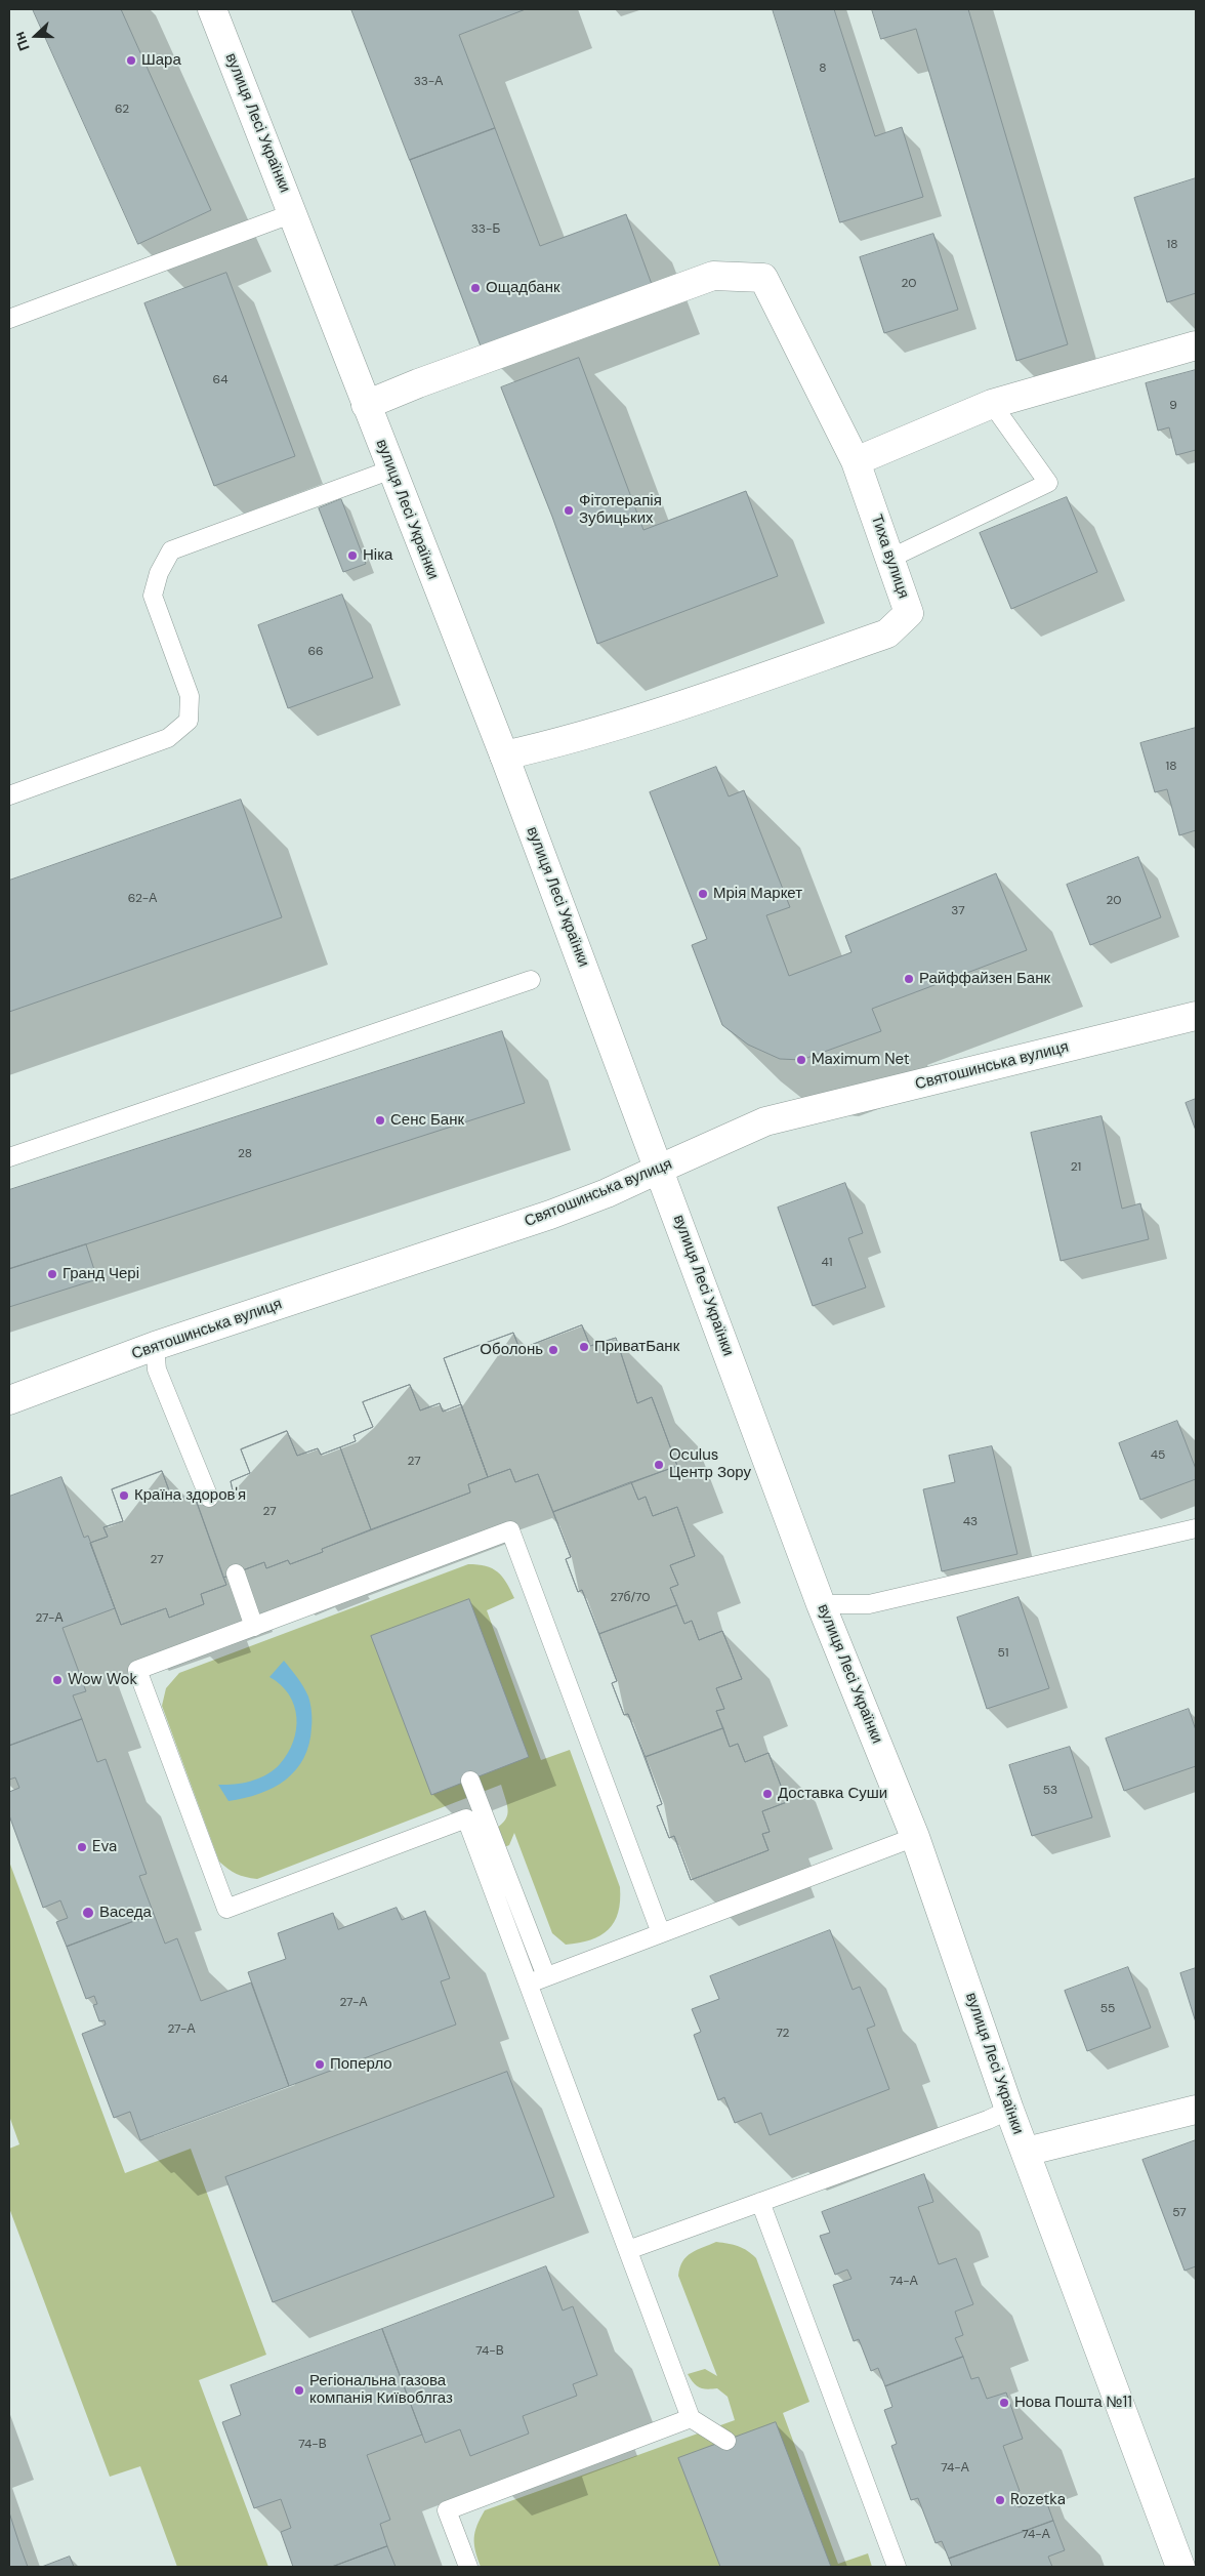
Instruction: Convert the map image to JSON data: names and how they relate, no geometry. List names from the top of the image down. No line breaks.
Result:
{"streets":{"street":["вулиця Лесі Українки","Тиха вулиця","Святошинська вулиця"]},"crossings":[["вулиця Лесі Українки","Тиха вулиця"],["вулиця Лесі Українки","Святошинська вулиця"]],"places":["Шара","Ощадбанк","Фітотерапія Зубицьких","Ніка","Мрія Маркет","Райффайзен Банк","Maximum Net","Сенс Банк","Гранд Чері","ПриватБанк","Оболонь","Oculus Центр Зору","Країна здоров'я","Wow Wok","Доставка Суши","Eva","Васеда","Поперло","Регіональна газова компанія Київоблгаз","Нова Пошта №11","Rozetka"],"house_numbers":["8","33-А","62","33-Б","18","20","64","9","66","18","62-А","20","37","28","21","41","45","27","27","43","27","27б/70","27-А","51","53","27-А","55","27-А","72","57","74-А","74-В","74-В","74-А","74-А"],"north":"left"}
